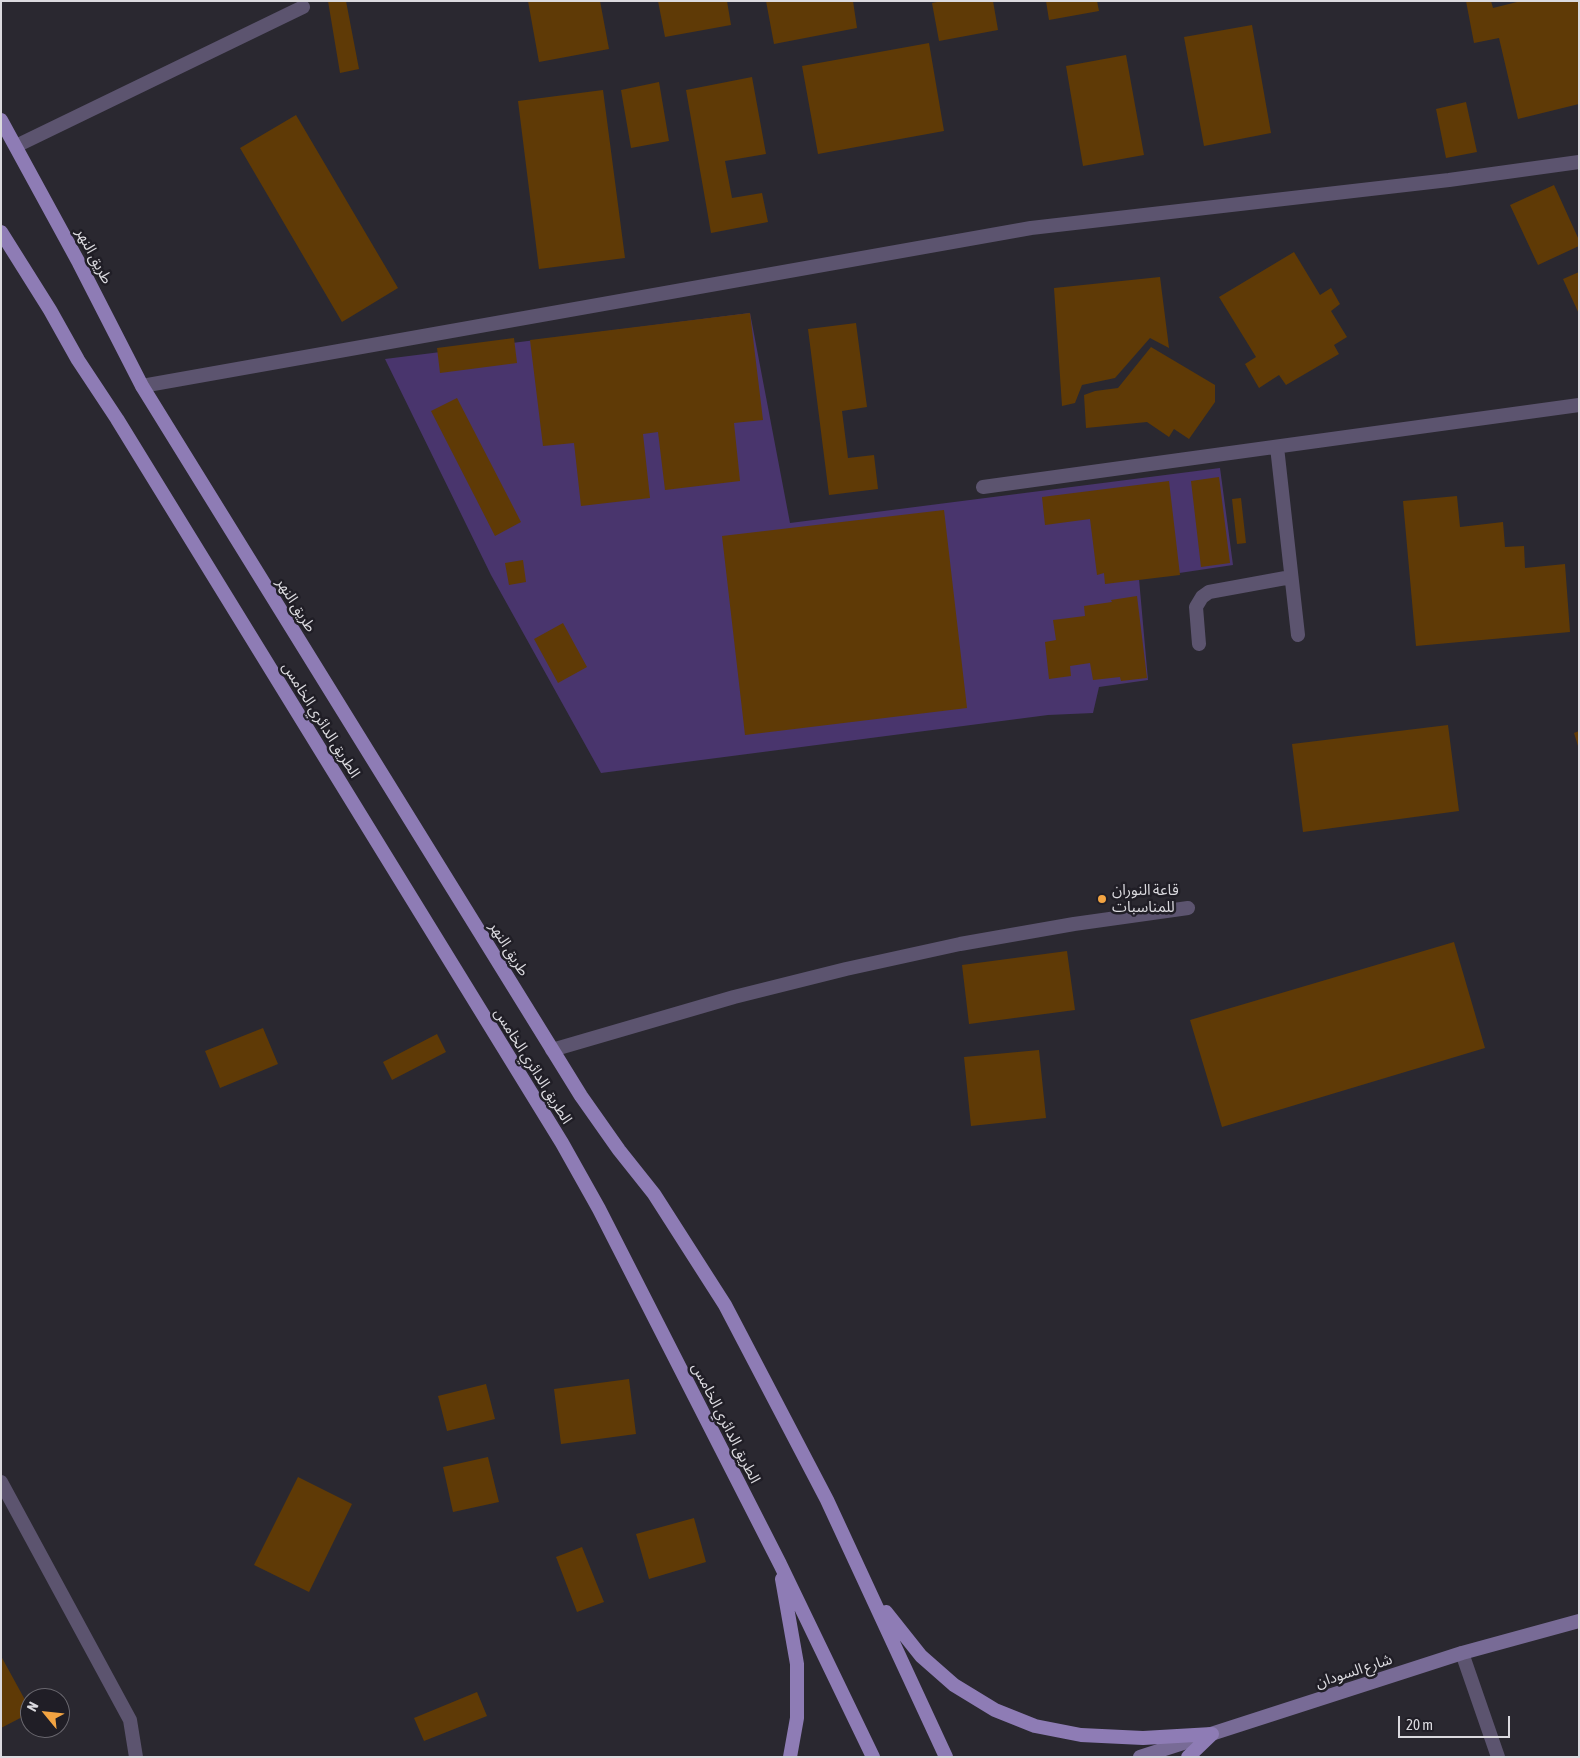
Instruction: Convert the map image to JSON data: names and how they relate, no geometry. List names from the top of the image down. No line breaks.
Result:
{"streets":{"main road":["طريق النهر","الطريق الدائري الخامس","شارع السودان"]},"crossings":[["طريق النهر","الطريق الدائري الخامس"]],"places":["قاعة النوران للمناسبات"],"scale_bar":"20 m","north":"top left"}
